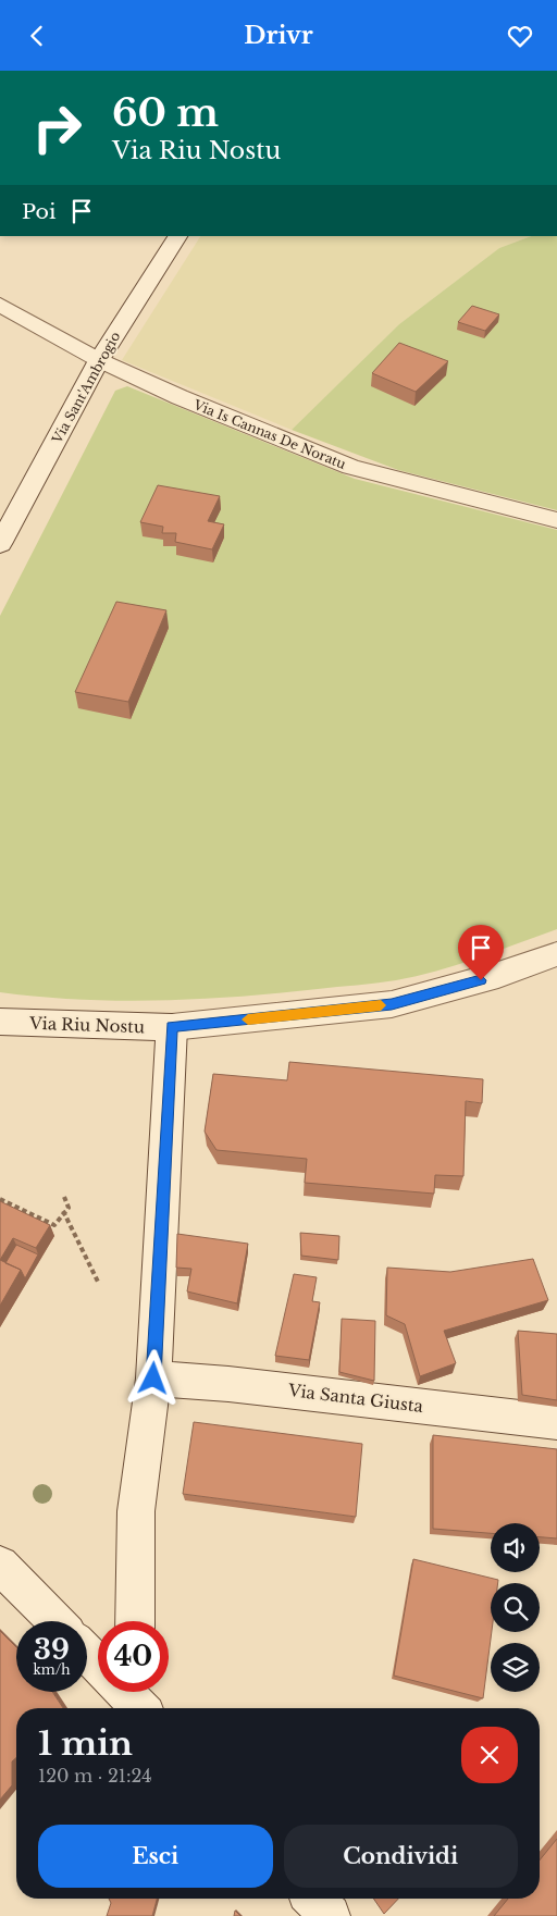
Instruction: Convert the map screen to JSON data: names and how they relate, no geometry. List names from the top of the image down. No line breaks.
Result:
{"streets":{"street":["Via Sant'Ambrogio","Via Is Cannas De Noratu","Via Riu Nostu","Via Santa Giusta"]},"crossings":[["Via Sant'Ambrogio","Via Is Cannas De Noratu"]],"page":{"header":"Drivr","turn":["60 m","Via Riu Nostu"],"then":"Poi","speed":"39 km/h","limit":"40","heading":["1 min","120 m · 21:24"],"buttons":["Esci","Condividi"]}}
